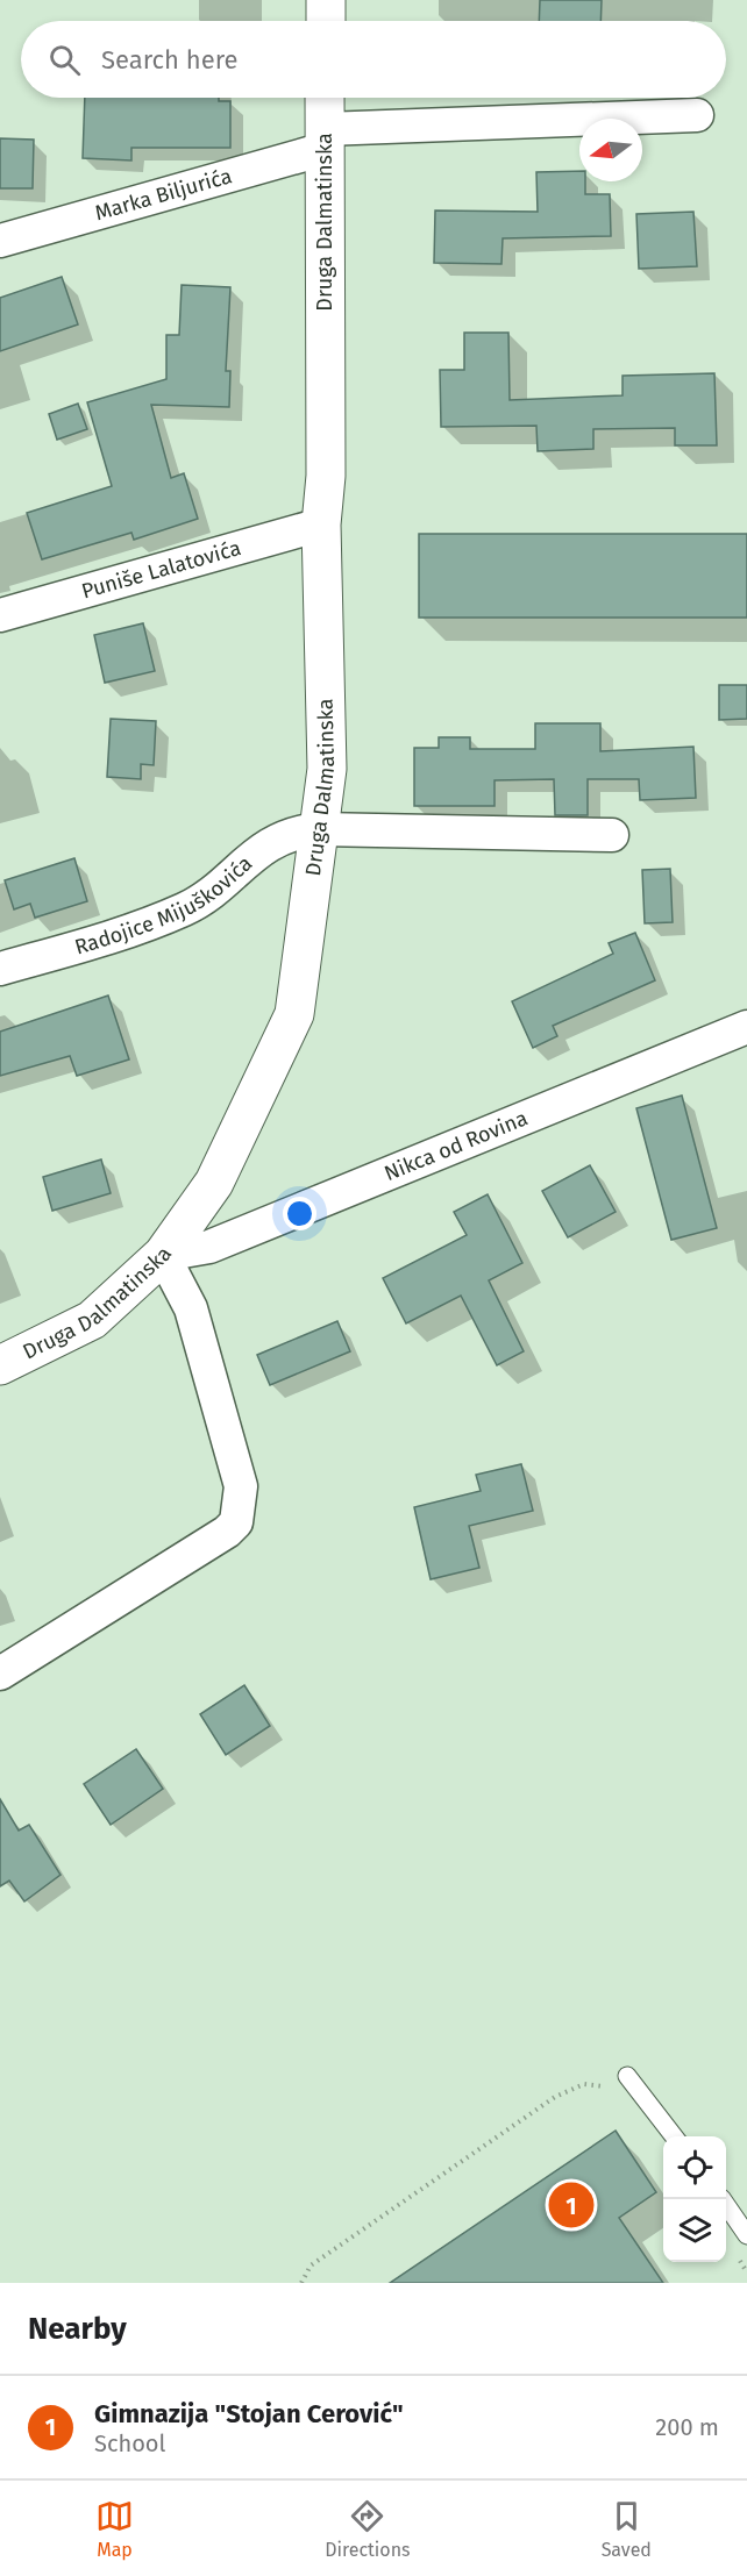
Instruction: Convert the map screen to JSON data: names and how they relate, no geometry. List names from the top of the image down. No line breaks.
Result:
{"streets":{"street":["Marka Biljurića","Druga Dalmatinska","Puniše Lalatovića","Radojice Mijuškovića","Nikca od Rovina"]},"crossings":[["Marka Biljurića","Druga Dalmatinska"],["Druga Dalmatinska","Puniše Lalatovića"],["Druga Dalmatinska","Radojice Mijuškovića"],["Druga Dalmatinska","Nikca od Rovina"]],"north":"left","page":{"search":"Search here","pins":"1","heading":"Nearby","list":[{"mark":"1","name":"Gimnazija \"Stojan Cerović\"","note":"School","value":"200 m"}],"nav":["Map","Directions","Saved"]}}
